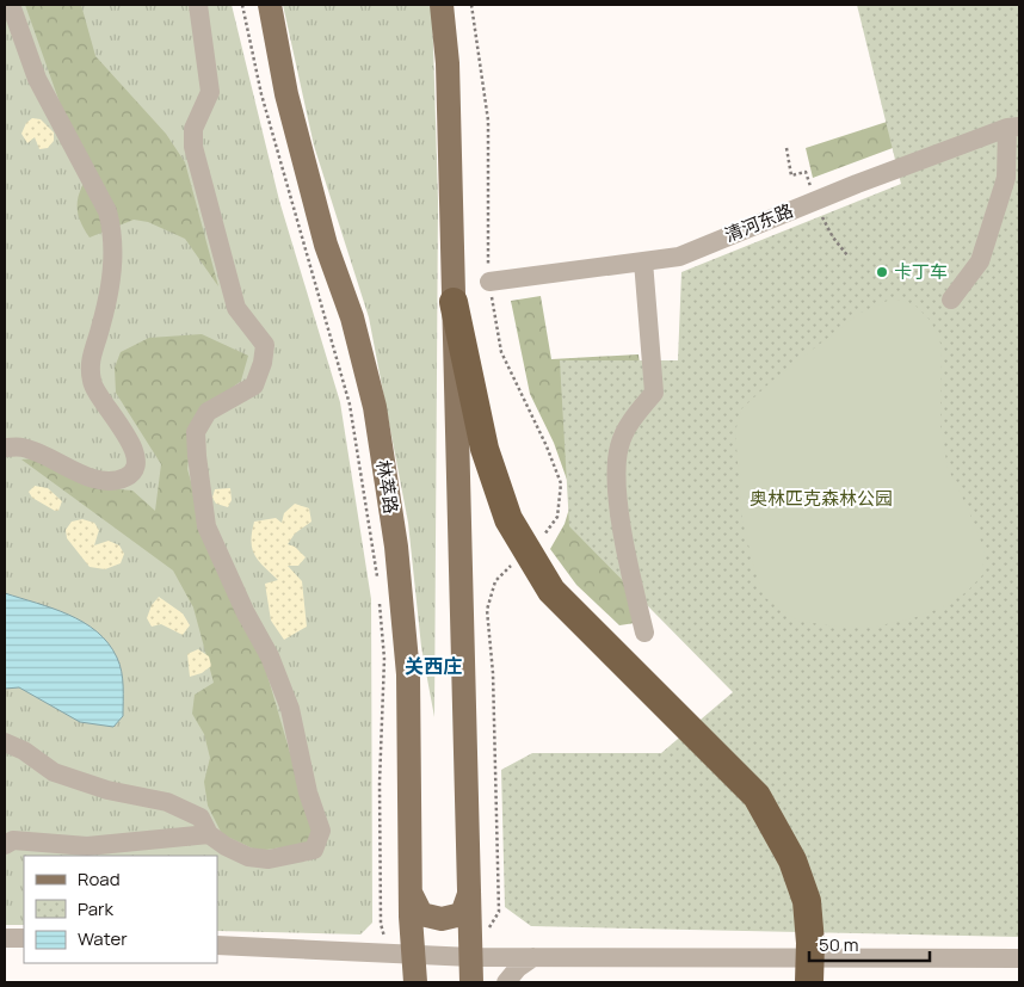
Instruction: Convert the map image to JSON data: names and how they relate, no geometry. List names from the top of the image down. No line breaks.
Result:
{"streets":{"main road":["林萃路"],"street":["清河东路"]},"districts":["关西庄"],"parks":["奥林匹克森林公园"],"places":["卡丁车"],"legend":["Road","Park","Water"],"scale_bar":"50 m"}
